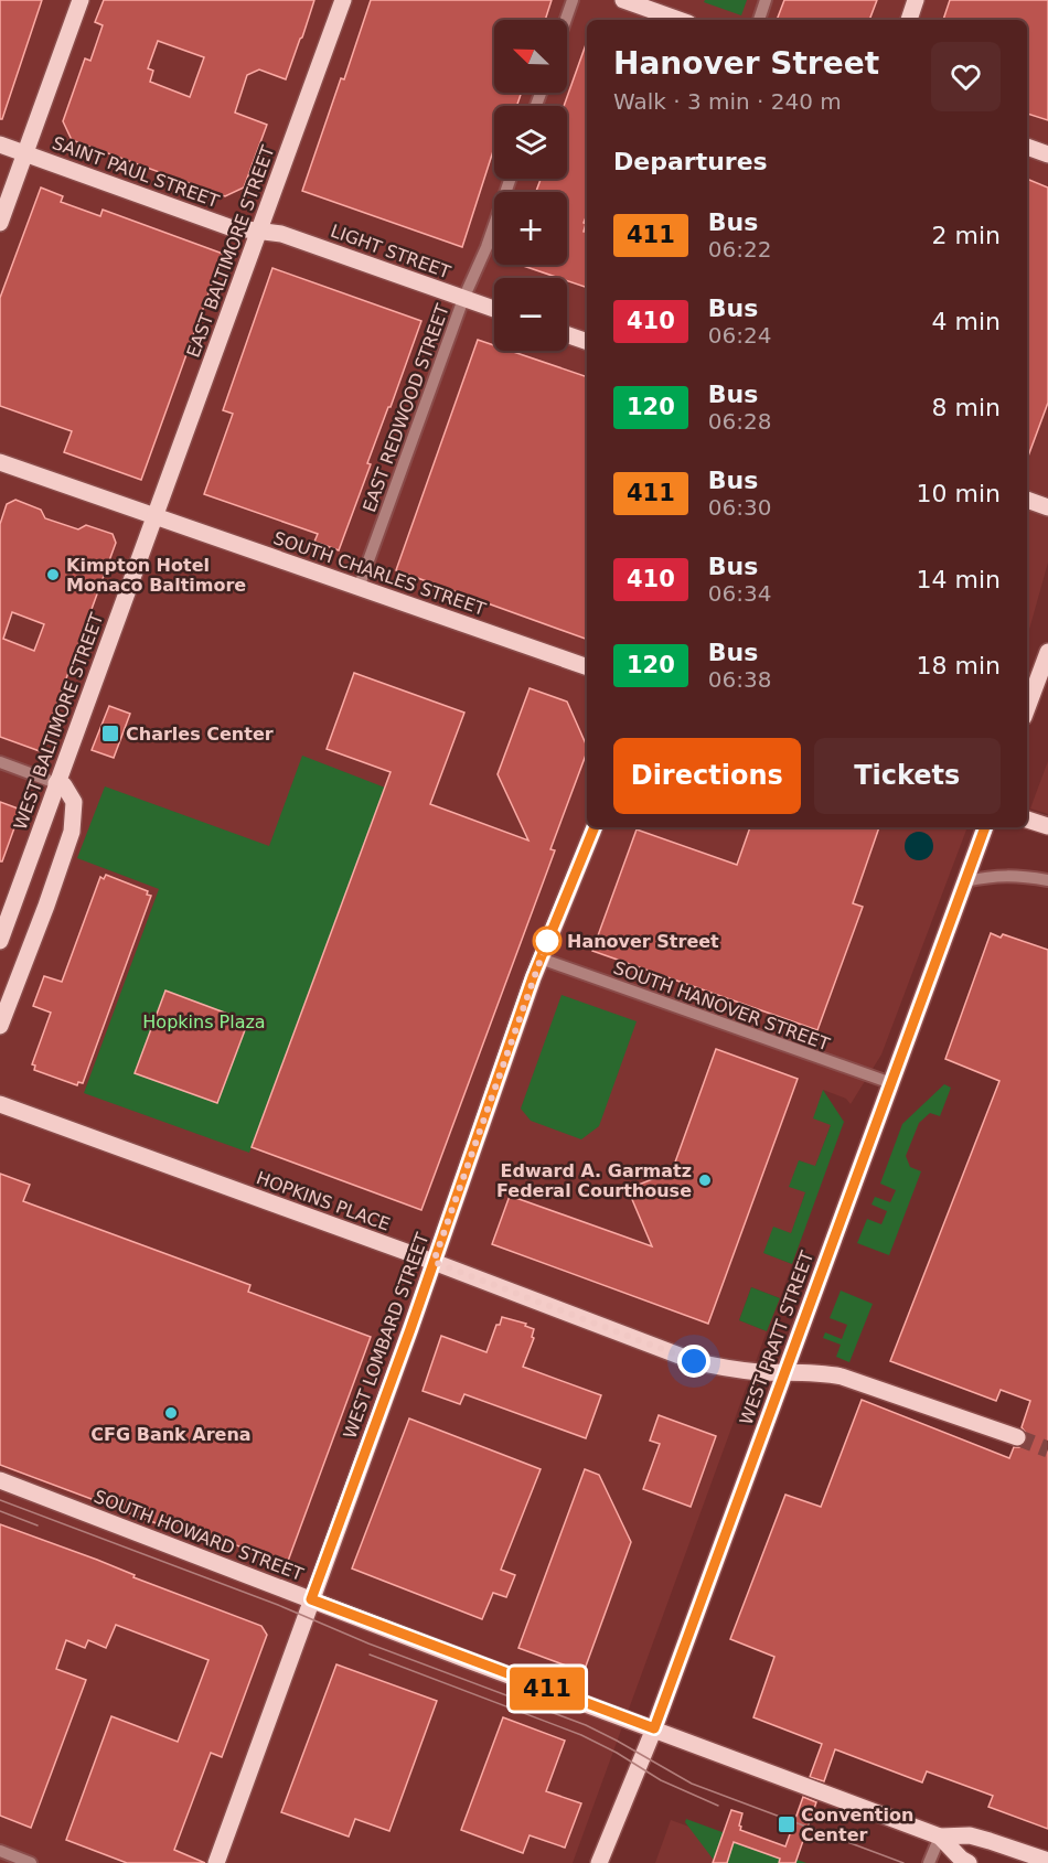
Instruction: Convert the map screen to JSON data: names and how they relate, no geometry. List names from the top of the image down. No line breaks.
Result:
{"streets":{"main road":["SAINT PAUL STREET","EAST BALTIMORE STREET","LIGHT STREET","SOUTH CHARLES STREET","WEST BALTIMORE STREET","HOPKINS PLACE","WEST LOMBARD STREET","WEST PRATT STREET","SOUTH HOWARD STREET"],"street":["EAST REDWOOD STREET","SOUTH HANOVER STREET"]},"crossings":[["SAINT PAUL STREET","EAST BALTIMORE STREET"],["SAINT PAUL STREET","LIGHT STREET"],["EAST BALTIMORE STREET","LIGHT STREET"],["EAST BALTIMORE STREET","SOUTH CHARLES STREET"],["EAST BALTIMORE STREET","WEST BALTIMORE STREET"],["LIGHT STREET","EAST REDWOOD STREET"],["EAST REDWOOD STREET","SOUTH CHARLES STREET"],["SOUTH CHARLES STREET","WEST BALTIMORE STREET"],["SOUTH HANOVER STREET","WEST LOMBARD STREET"],["SOUTH HANOVER STREET","WEST PRATT STREET"],["HOPKINS PLACE","WEST LOMBARD STREET"],["HOPKINS PLACE","WEST PRATT STREET"],["WEST LOMBARD STREET","SOUTH HOWARD STREET"],["WEST PRATT STREET","SOUTH HOWARD STREET"]],"parks":["Hopkins Plaza"],"places":{"other":["Kimpton Hotel Monaco Baltimore","Hanover Street","Edward A. Garmatz Federal Courthouse","CFG Bank Arena"],"transit":["Charles Center","Convention Center"]},"lines":["bus line 411"],"north":"top left","page":{"on_map":"411","map_buttons":["+","−"],"heading":[["Hanover Street","Walk · 3 min · 240 m"],"Departures"],"list":[{"mark":"411","name":"Bus","note":"06:22","value":"2 min"},{"mark":"410","name":"Bus","note":"06:24","value":"4 min"},{"mark":"120","name":"Bus","note":"06:28","value":"8 min"},{"mark":"411","name":"Bus","note":"06:30","value":"10 min"},{"mark":"410","name":"Bus","note":"06:34","value":"14 min"},{"mark":"120","name":"Bus","note":"06:38","value":"18 min"}],"buttons":["Directions","Tickets"]}}
